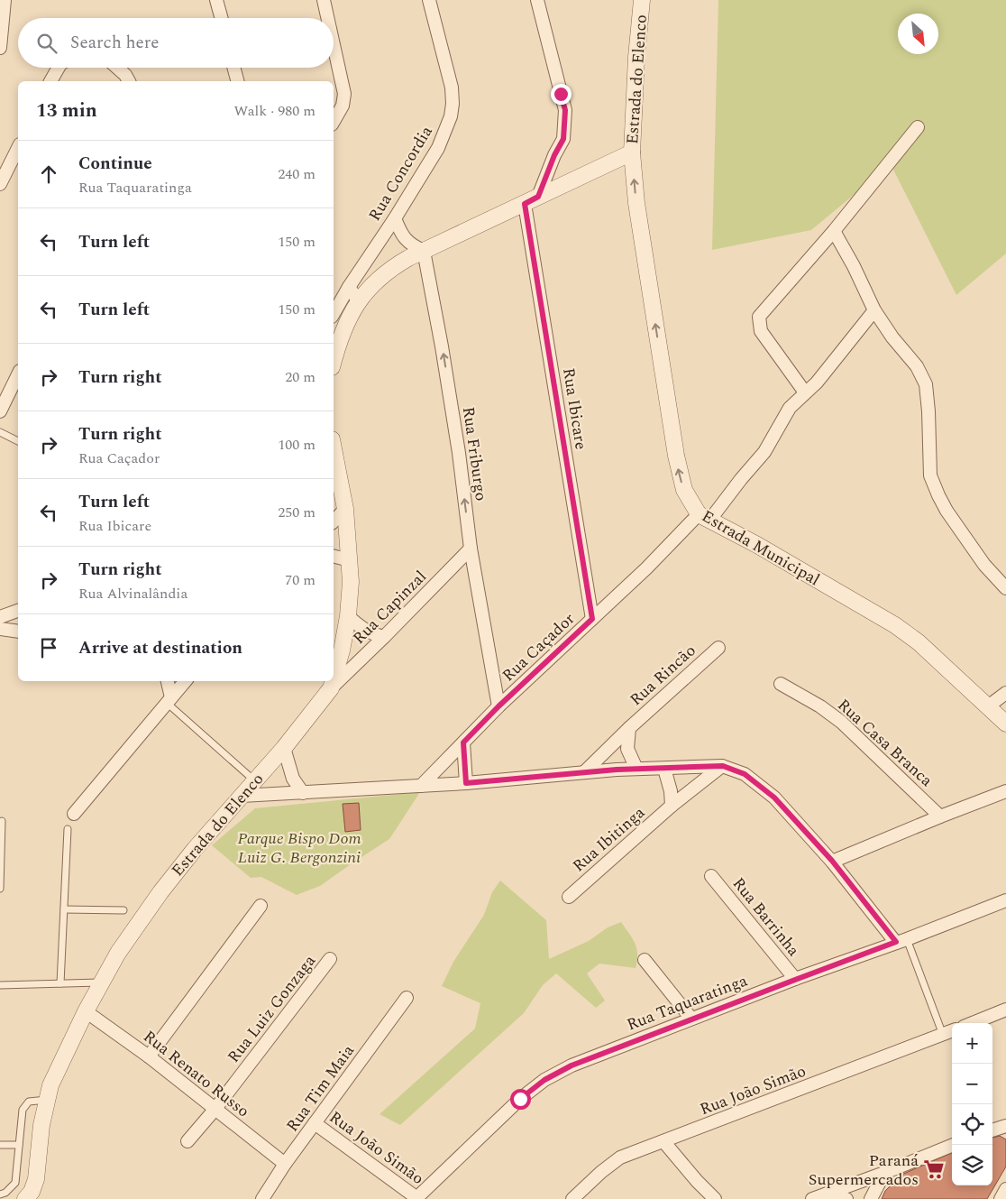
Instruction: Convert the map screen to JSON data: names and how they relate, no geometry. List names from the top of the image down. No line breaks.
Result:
{"streets":{"street":["Estrada do Elenco","Rua Concordia","Rua Ibicare","Rua Friburgo","Estrada Municipal","Rua Capinzal","Rua Caçador","Rua Rincão","Rua Casa Branca","Rua Ibitinga","Rua Barrinha","Rua Taquaratinga","Rua Luiz Gonzaga","Rua Renato Russo","Rua Tim Maia","Rua João Simão"]},"crossings":[["Estrada do Elenco","Rua Ibicare"],["Estrada do Elenco","Rua Friburgo"],["Estrada do Elenco","Estrada Municipal"],["Estrada do Elenco","Rua Capinzal"],["Estrada do Elenco","Rua Renato Russo"],["Rua Ibicare","Rua Caçador"],["Rua Friburgo","Rua Capinzal"],["Rua Friburgo","Rua Caçador"],["Estrada Municipal","Rua Caçador"],["Rua Barrinha","Rua Taquaratinga"],["Rua Taquaratinga","Rua João Simão"],["Rua Luiz Gonzaga","Rua Renato Russo"],["Rua Renato Russo","Rua Tim Maia"],["Rua Tim Maia","Rua João Simão"]],"one_way":["Rua Friburgo","Estrada Municipal"],"parks":["Parque Bispo Dom Luiz G. Bergonzini"],"places":{"supermarket":["Paraná Supermercados"]},"north":"bottom right","page":{"search":"Search here","heading":["13 min","Walk · 980 m"],"list":[["Continue","Rua Taquaratinga","240 m"],["Turn left","150 m"],["Turn left","150 m"],["Turn right","20 m"],["Turn right","Rua Caçador","100 m"],["Turn left","Rua Ibicare","250 m"],["Turn right","Rua Alvinalândia","70 m"],"Arrive at destination"],"map_buttons":["+","−"]}}
